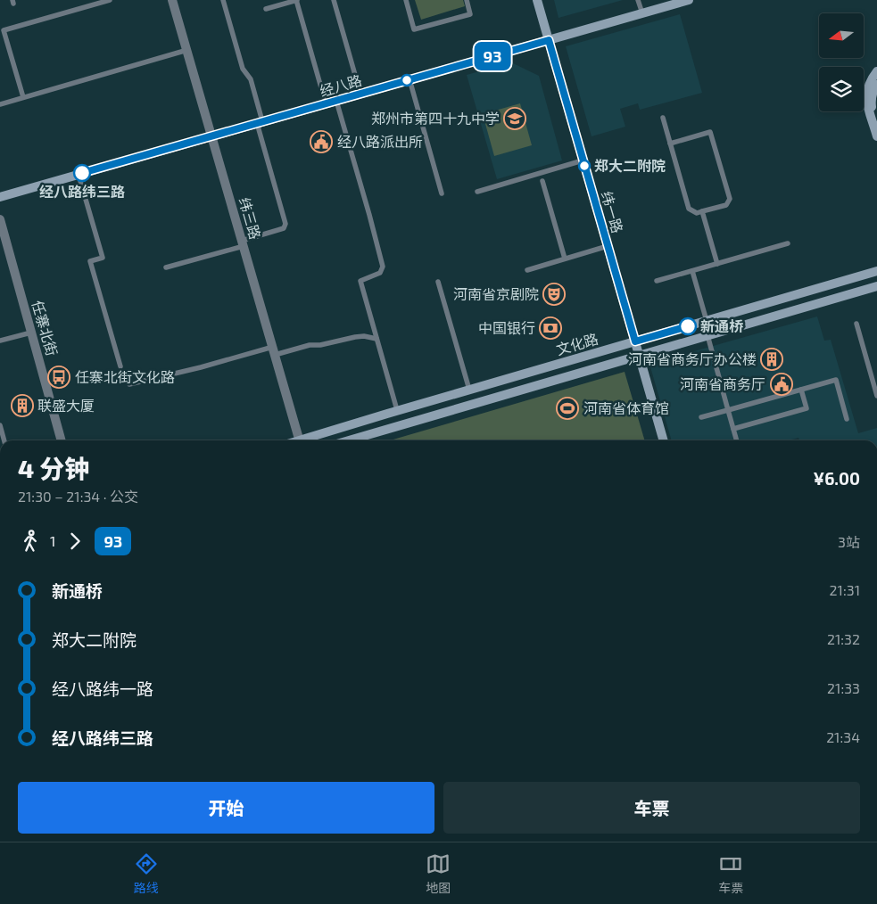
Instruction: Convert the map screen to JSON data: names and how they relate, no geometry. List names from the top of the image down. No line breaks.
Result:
{"streets":{"main road":["经八路","纬一路","文化路"],"street":["纬三路","任寨北街"]},"crossings":[["经八路","纬一路"],["经八路","纬三路"],["纬一路","文化路"]],"places":{"school or university":["郑州市第四十九中学"],"public building":["经八路派出所","河南省商务厅"],"other":["郑大二附院","经八路纬三路","新通桥"],"theatre":["河南省京剧院"],"bank":["中国银行"],"building":["河南省商务厅办公楼","联盛大厦"],"bus stop":["任寨北街文化路"],"sports":["河南省体育馆"]},"lines":["bus line 93"],"north":"left","page":{"on_map":"93","heading":["4 分钟","21:30 – 21:34 · 公交","¥6.00"],"legs":["1","93","3站"],"list":[{"name":"新通桥","value":"21:31"},{"name":"郑大二附院","value":"21:32"},{"name":"经八路纬一路","value":"21:33"},{"name":"经八路纬三路","value":"21:34"}],"buttons":["开始","车票"],"tabs":["路线","地图","车票"]}}
